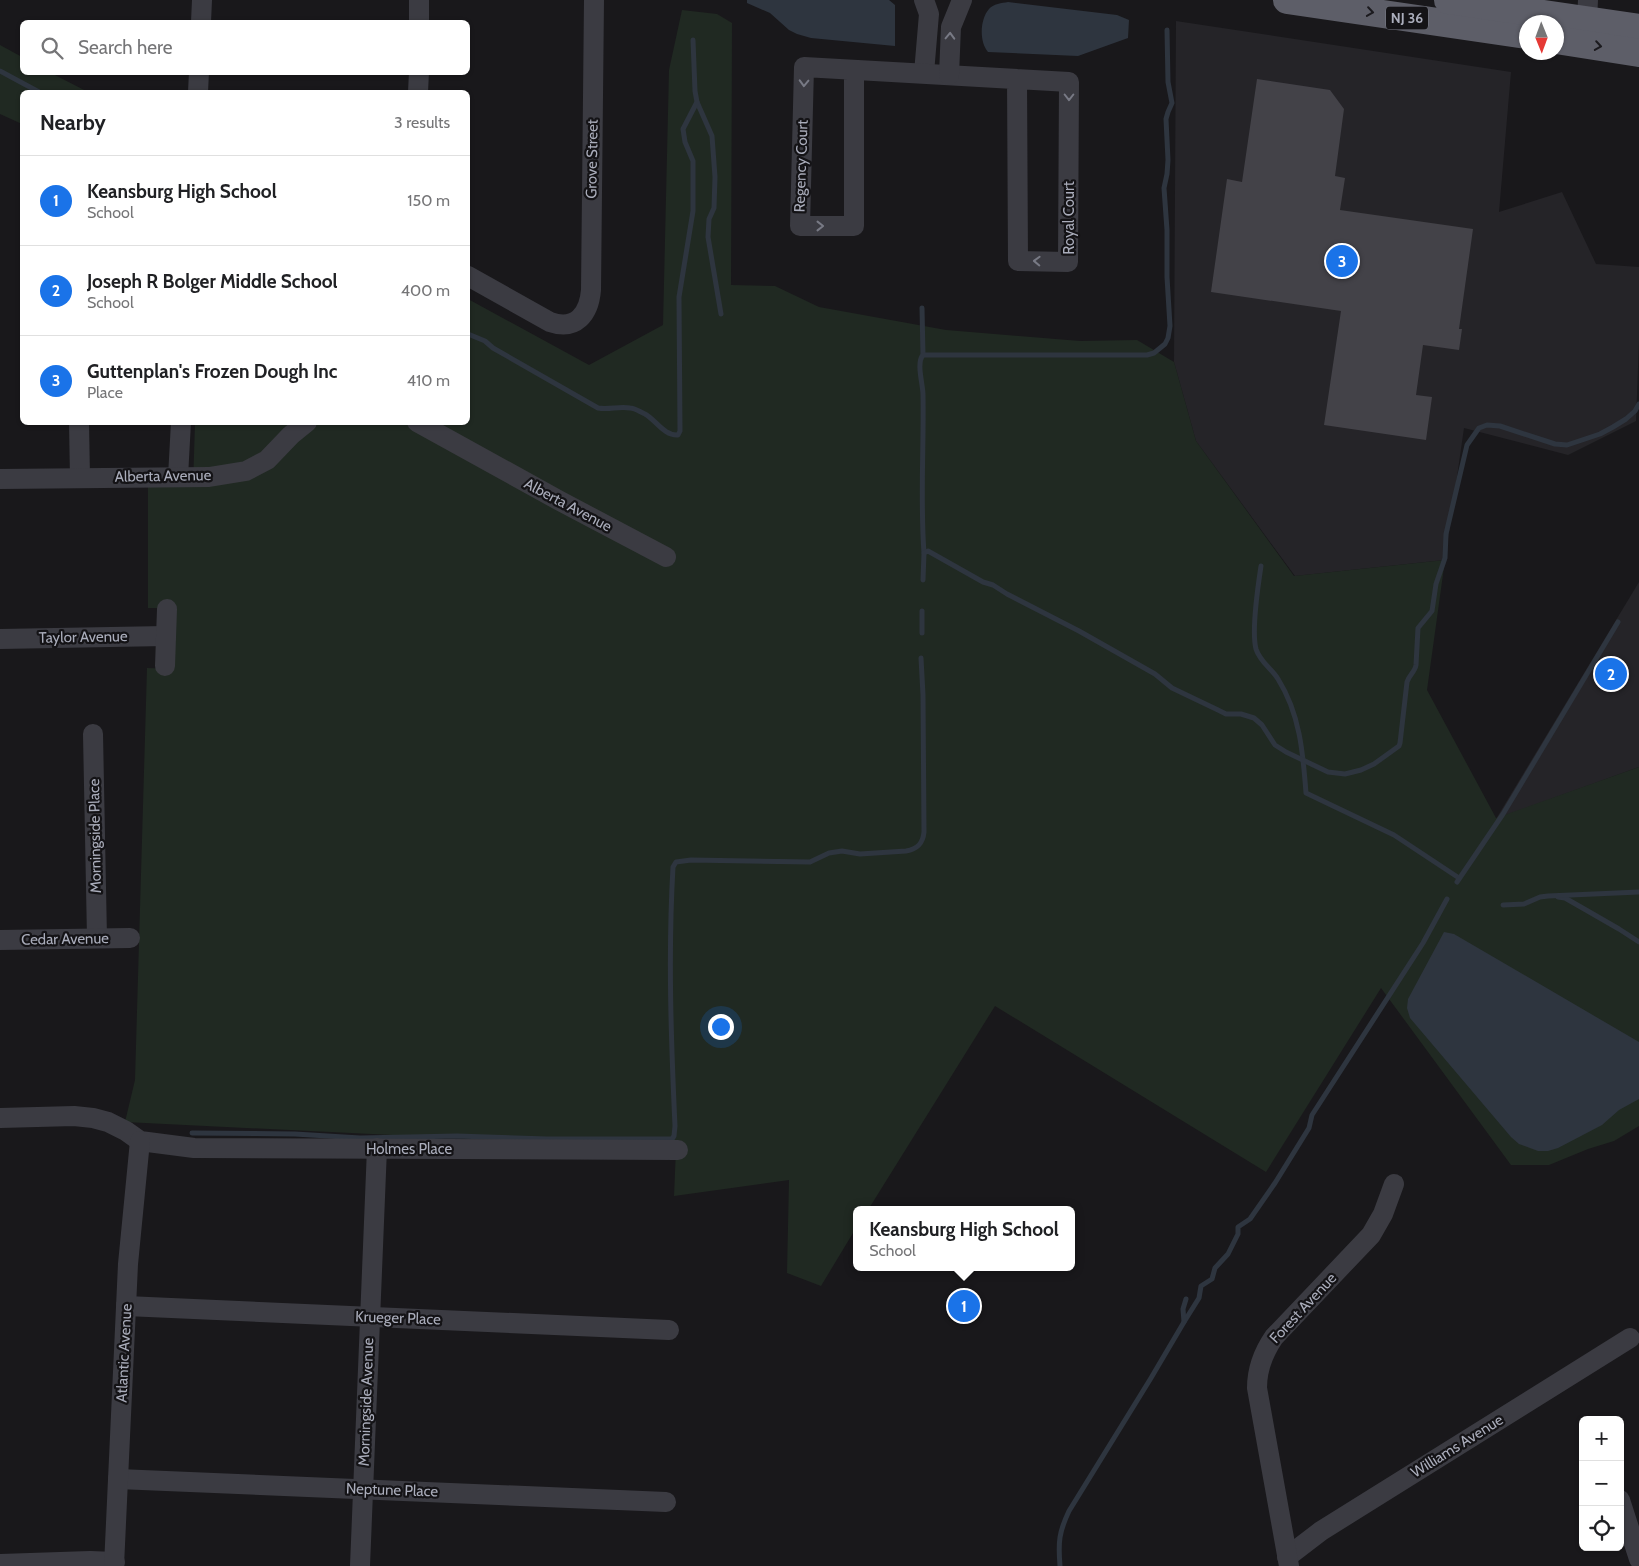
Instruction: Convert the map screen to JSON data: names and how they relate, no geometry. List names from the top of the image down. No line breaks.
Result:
{"streets":{"highway":["NJ 36"],"street":["Grove Street","Regency Court","Royal Court","Alberta Avenue","Taylor Avenue","Morningside Place","Cedar Avenue","Holmes Place","Forest Avenue","Krueger Place","Atlantic Avenue","Morningside Avenue","Williams Avenue","Neptune Place"]},"crossings":[["Regency Court","Royal Court"],["Morningside Place","Cedar Avenue"],["Holmes Place","Atlantic Avenue"],["Holmes Place","Morningside Avenue"],["Forest Avenue","Williams Avenue"],["Krueger Place","Atlantic Avenue"],["Krueger Place","Morningside Avenue"],["Atlantic Avenue","Neptune Place"],["Morningside Avenue","Neptune Place"]],"north":"bottom","page":{"search":"Search here","heading":["Nearby","3 results"],"list":[{"mark":"1","name":"Keansburg High School","note":"School","value":"150 m"},{"mark":"2","name":"Joseph R Bolger Middle School","note":"School","value":"400 m"},{"mark":"3","name":"Guttenplan's Frozen Dough Inc","note":"Place","value":"410 m"}],"pins":["3","2","1"],"popup":["Keansburg High School","School"],"map_buttons":["+","−"]}}
